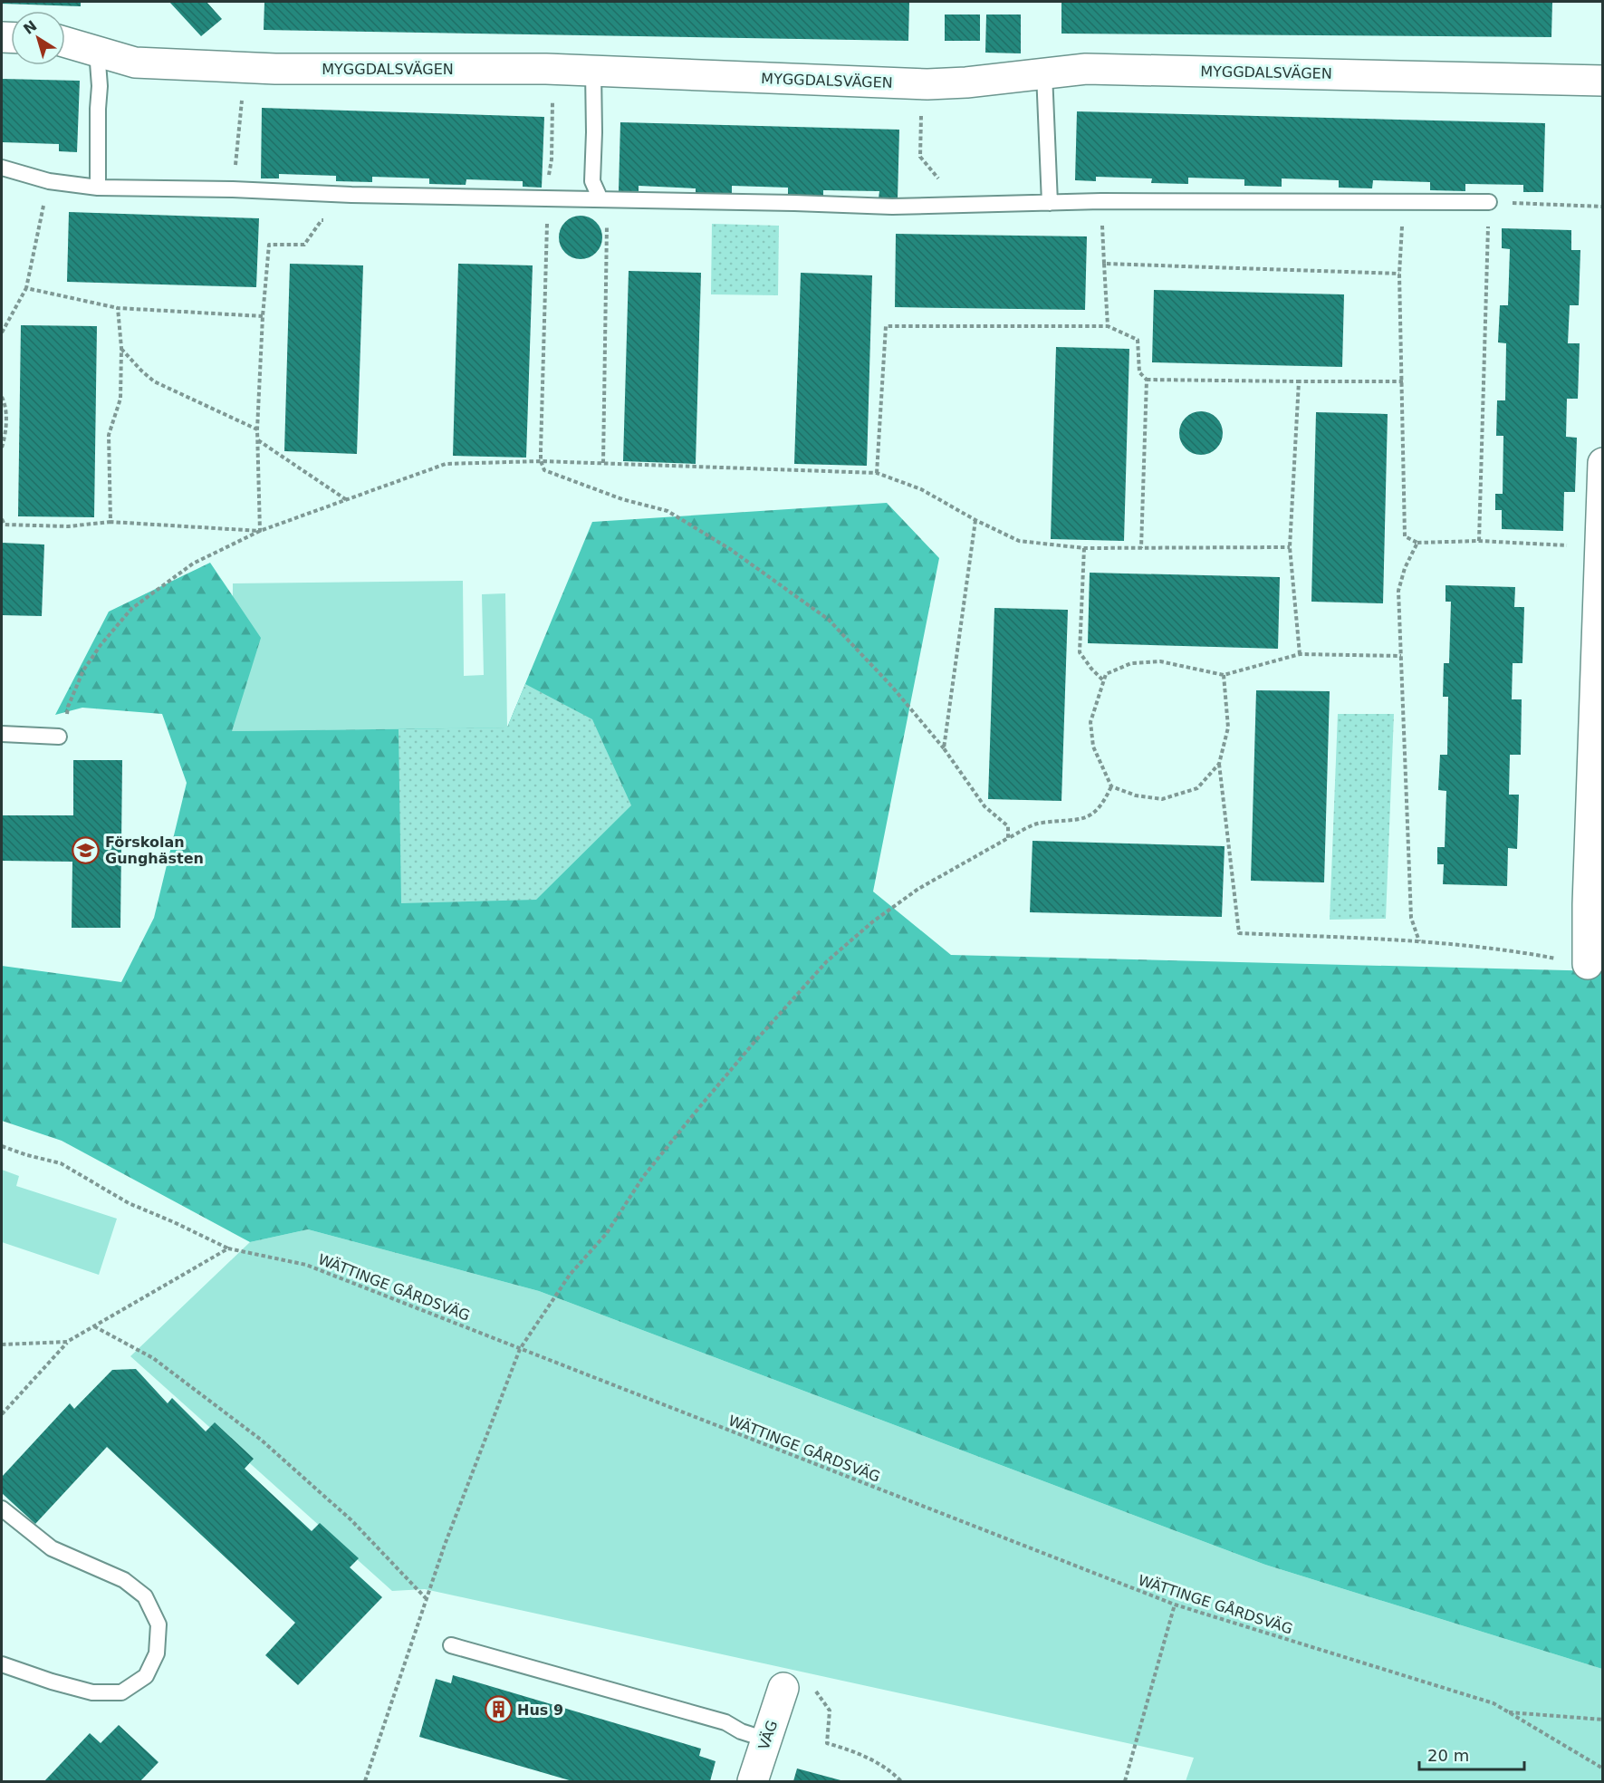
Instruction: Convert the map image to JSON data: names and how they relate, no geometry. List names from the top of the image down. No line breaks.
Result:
{"streets":{"street":["MYGGDALSVÄGEN","VÄG"],"path":["WÄTTINGE GÅRDSVÄG"]},"places":{"school or university":["Förskolan Gunghästen"],"building":["Hus 9"]},"scale_bar":"20 m","north":"top left"}
